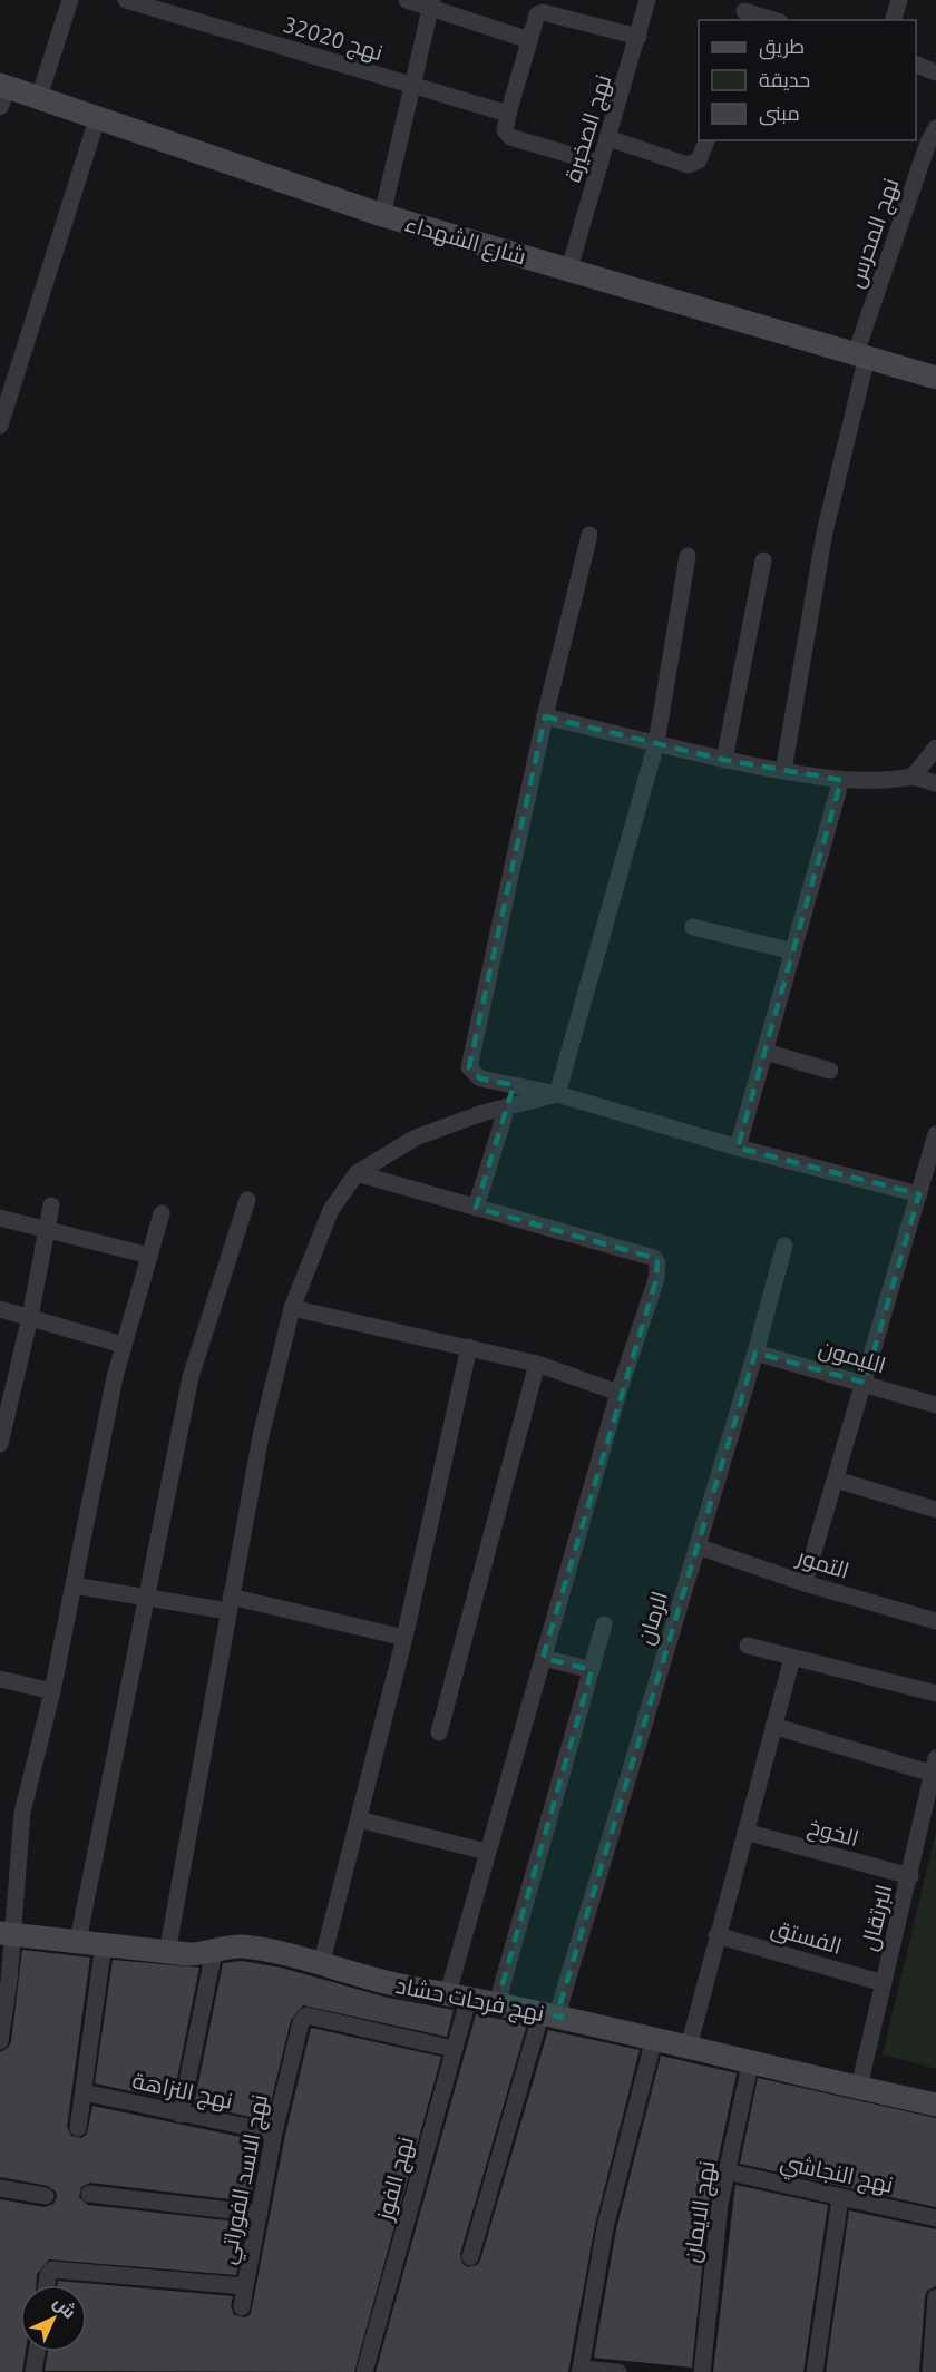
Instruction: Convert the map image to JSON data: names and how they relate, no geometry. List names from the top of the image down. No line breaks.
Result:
{"streets":{"street":["نهج 32020","نهج الصخيرة","نهج المحرس","شارع الشهداء","الليمون","التمور","الرمان","الخوخ","البرتقال","الفستق","نهج فرحات حشاد","نهج النزاهة","نهج النجاشي","نهج الفوز","نهج الاسد الفوراتي","نهج الايمان"]},"crossings":[["نهج الصخيرة","شارع الشهداء"],["نهج المحرس","شارع الشهداء"],["الليمون","الرمان"],["التمور","الرمان"],["الرمان","نهج فرحات حشاد"],["الخوخ","البرتقال"],["البرتقال","الفستق"],["البرتقال","نهج فرحات حشاد"],["نهج فرحات حشاد","نهج الفوز"],["نهج فرحات حشاد","نهج الايمان"],["نهج النزاهة","نهج الاسد الفوراتي"],["نهج النجاشي","نهج الايمان"],["نهج الفوز","نهج الاسد الفوراتي"]],"legend":["طريق","حديقة","مبنى"],"north":"top right"}
